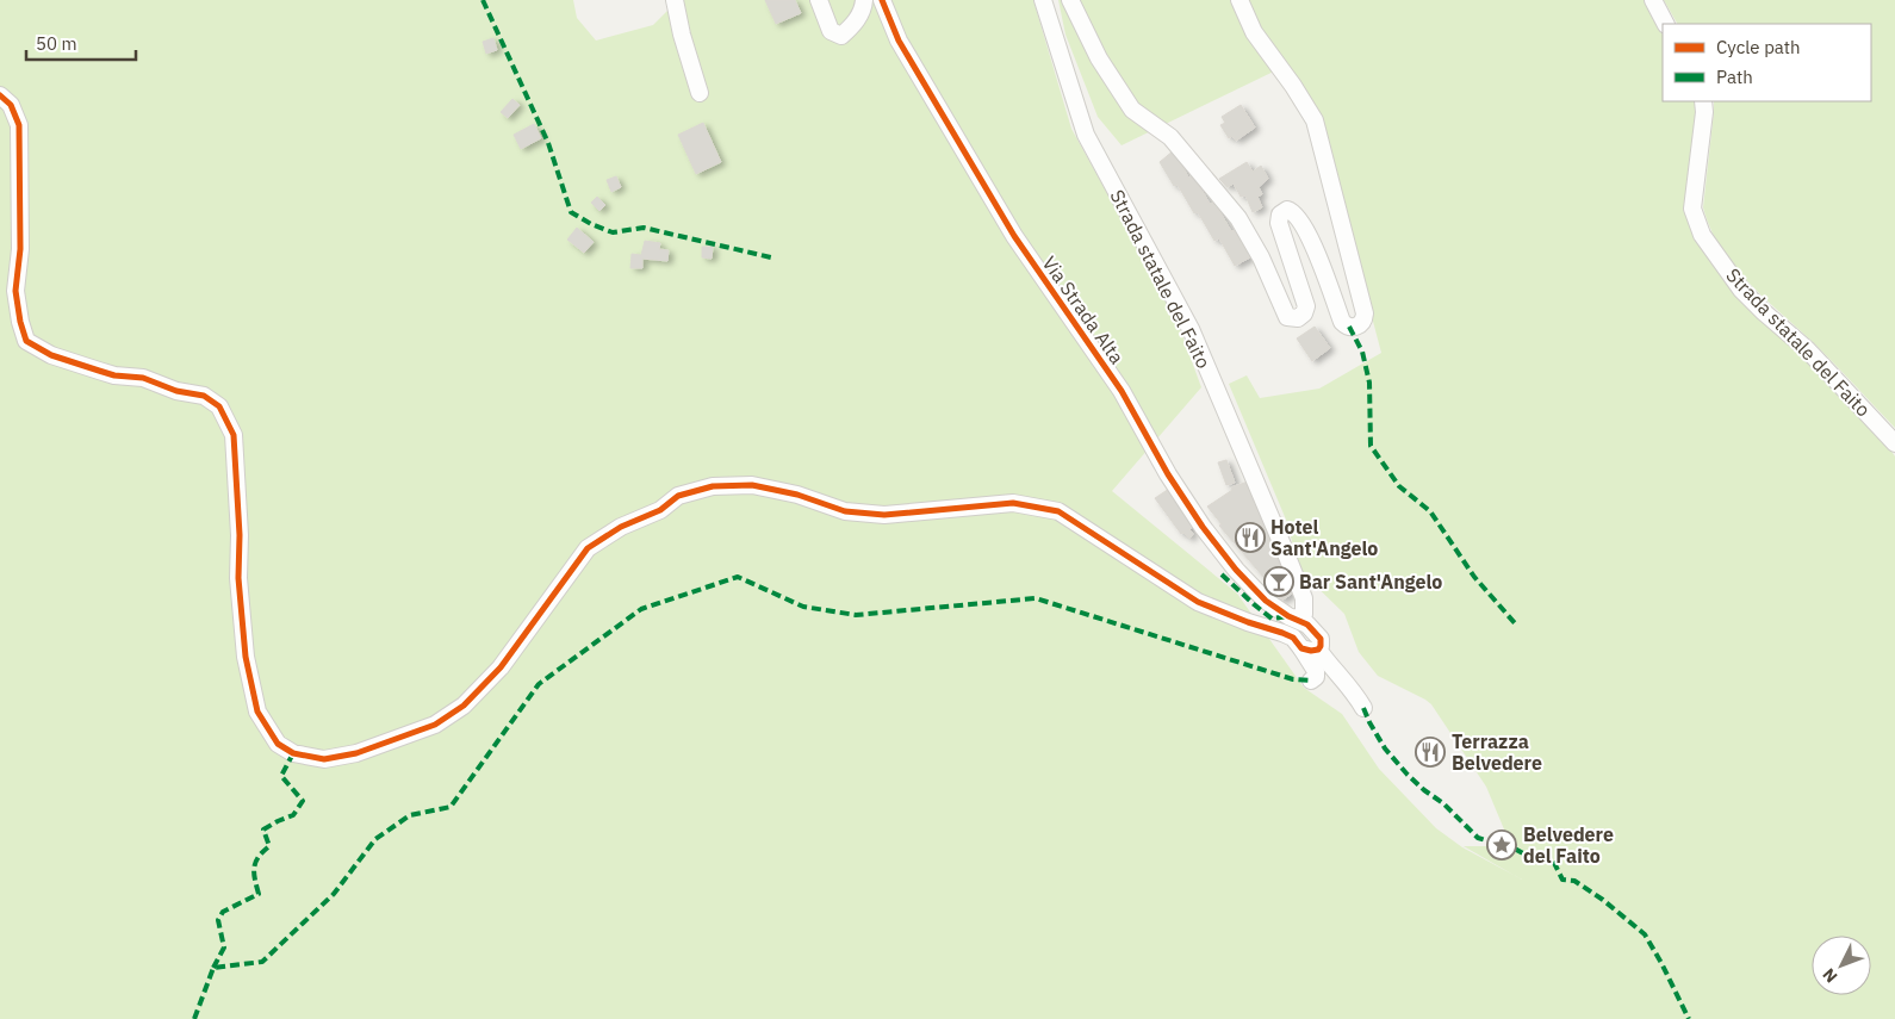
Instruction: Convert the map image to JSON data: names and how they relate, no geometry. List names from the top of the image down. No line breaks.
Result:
{"streets":{"street":["Strada statale del Faito","Via Strada Alta"]},"crossings":[["Strada statale del Faito","Via Strada Alta"]],"places":{"restaurant":["Hotel Sant'Angelo","Terrazza Belvedere"],"bar":["Bar Sant'Angelo"],"place":["Belvedere del Faito"]},"legend":["Cycle path","Path"],"scale_bar":"50 m","north":"bottom left"}
